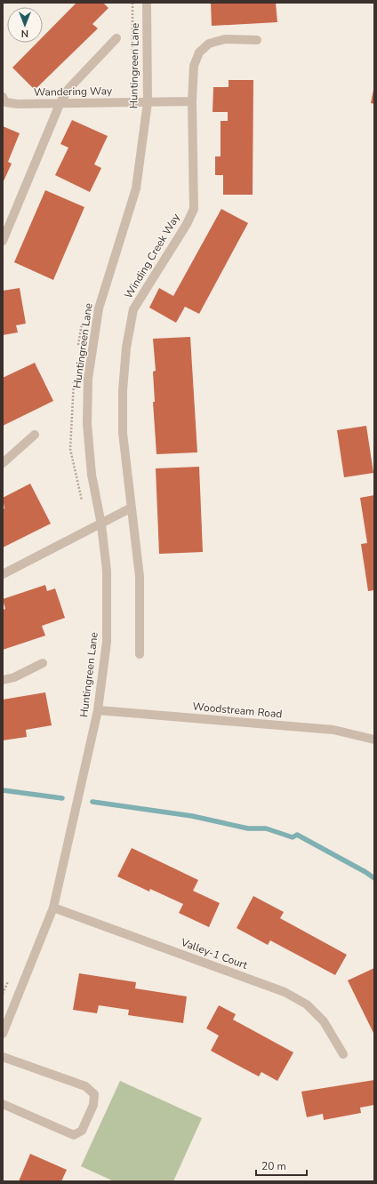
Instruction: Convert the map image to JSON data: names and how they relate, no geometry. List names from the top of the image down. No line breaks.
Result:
{"streets":{"street":["Huntingreen Lane","Wandering Way","Winding Creek Way","Woodstream Road","Valley-1 Court"]},"crossings":[["Huntingreen Lane","Wandering Way"],["Huntingreen Lane","Woodstream Road"],["Huntingreen Lane","Valley-1 Court"]],"scale_bar":"20 m","north":"bottom"}
